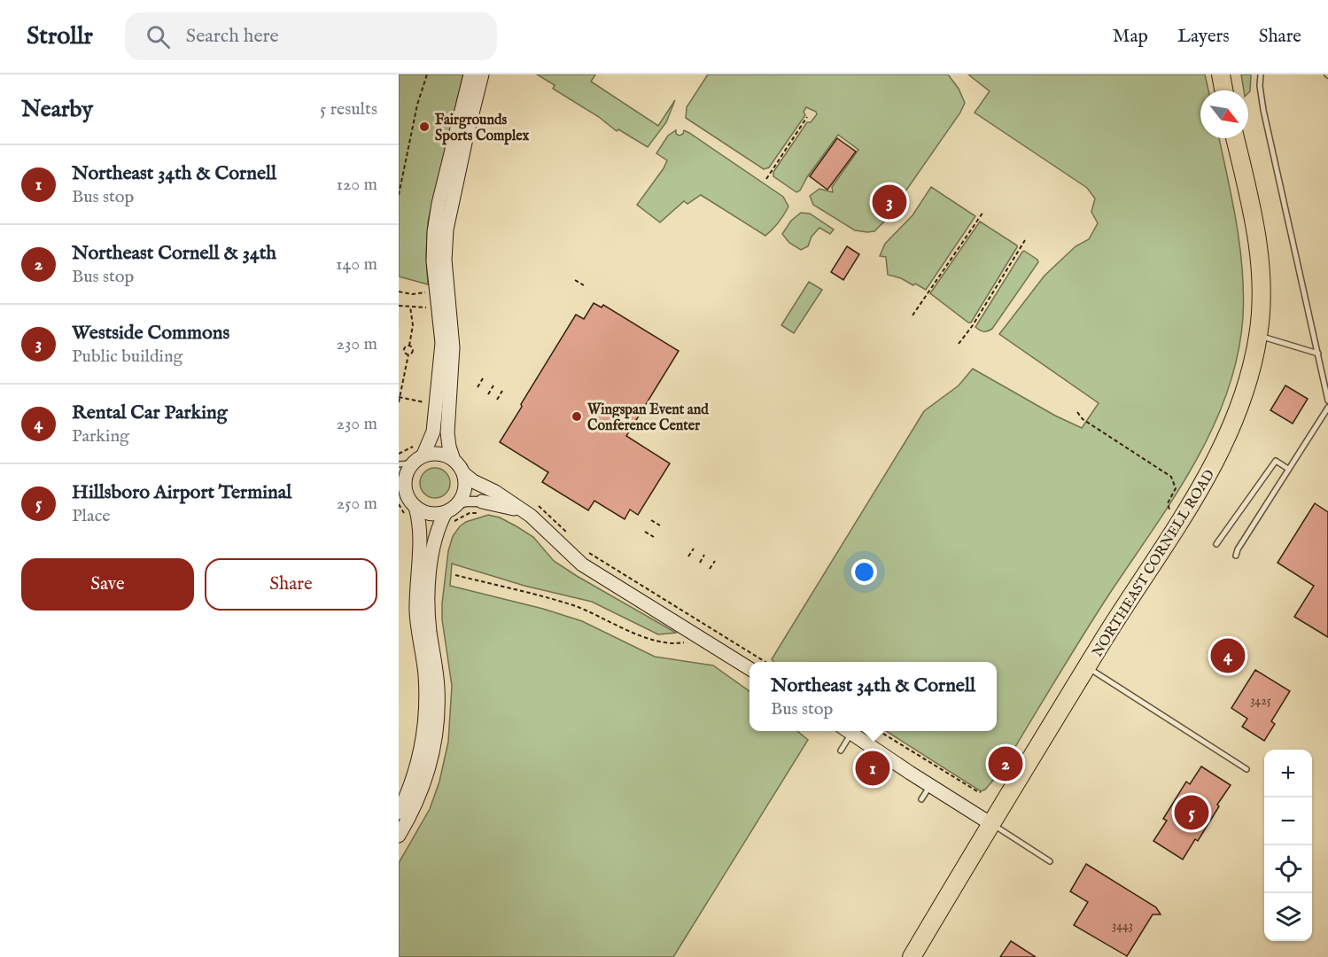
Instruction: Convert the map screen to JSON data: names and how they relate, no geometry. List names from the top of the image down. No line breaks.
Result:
{"streets":{"highway":["NORTHEAST CORNELL ROAD"]},"places":["Fairgrounds Sports Complex","Wingspan Event and Conference Center"],"house_numbers":["3425","3443"],"north":"bottom right","page":{"header":"Strollr","search":"Search here","nav":["Map","Layers","Share"],"heading":["Nearby","5 results"],"list":[{"mark":"1","name":"Northeast 34th & Cornell","note":"Bus stop","value":"120 m"},{"mark":"2","name":"Northeast Cornell & 34th","note":"Bus stop","value":"140 m"},{"mark":"3","name":"Westside Commons","note":"Public building","value":"230 m"},{"mark":"4","name":"Rental Car Parking","note":"Parking","value":"230 m"},{"mark":"5","name":"Hillsboro Airport Terminal","note":"Place","value":"250 m"}],"pins":["3","4","2","1","5"],"buttons":["Save","Share"],"popup":["Northeast 34th & Cornell","Bus stop"],"map_buttons":["+","−"]}}
